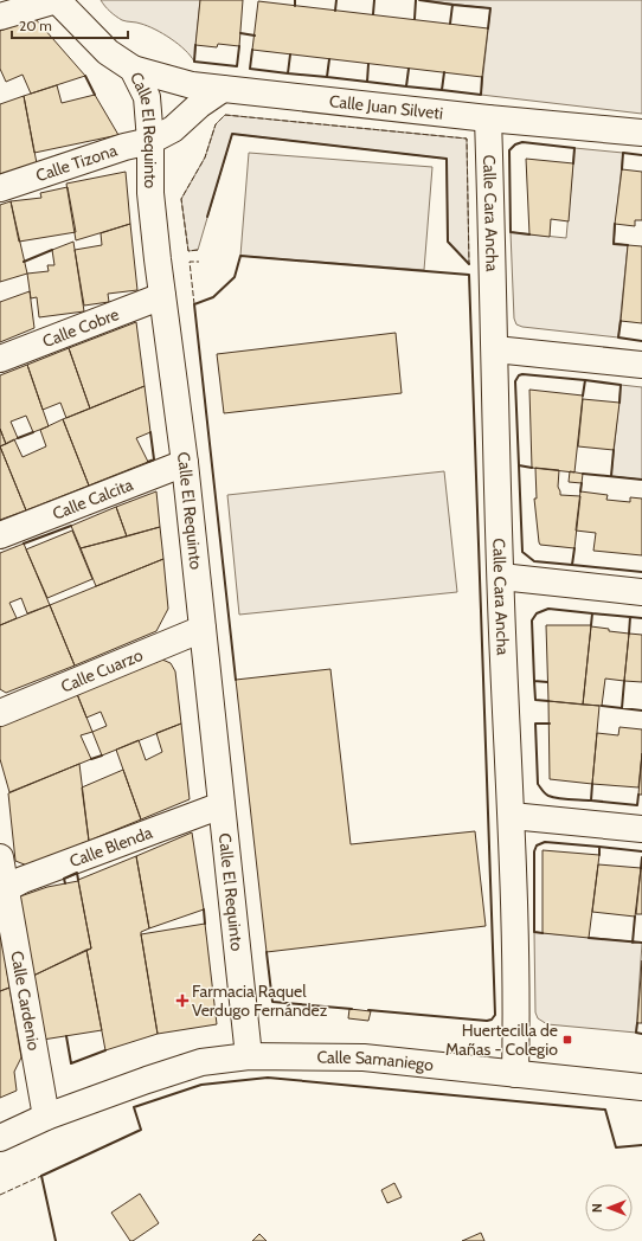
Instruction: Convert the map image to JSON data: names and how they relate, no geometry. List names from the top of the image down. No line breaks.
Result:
{"streets":{"street":["Calle Juan Silveti","Calle El Requinto","Calle Tizona","Calle Cara Ancha","Calle Cobre","Calle Calcita","Calle Cuarzo","Calle Blenda","Calle Cardenio","Calle Samaniego"]},"crossings":[["Calle Juan Silveti","Calle El Requinto"],["Calle Juan Silveti","Calle Tizona"],["Calle Juan Silveti","Calle Cara Ancha"],["Calle El Requinto","Calle Tizona"],["Calle El Requinto","Calle Cobre"],["Calle El Requinto","Calle Calcita"],["Calle El Requinto","Calle Cuarzo"],["Calle El Requinto","Calle Blenda"],["Calle El Requinto","Calle Samaniego"],["Calle Cara Ancha","Calle Samaniego"],["Calle Blenda","Calle Cardenio"],["Calle Cardenio","Calle Samaniego"]],"places":{"health":["Farmacia Raquel Verdugo Fernández"],"transit":["Huertecilla de Mañas - Colegio"]},"scale_bar":"20 m","north":"left"}
